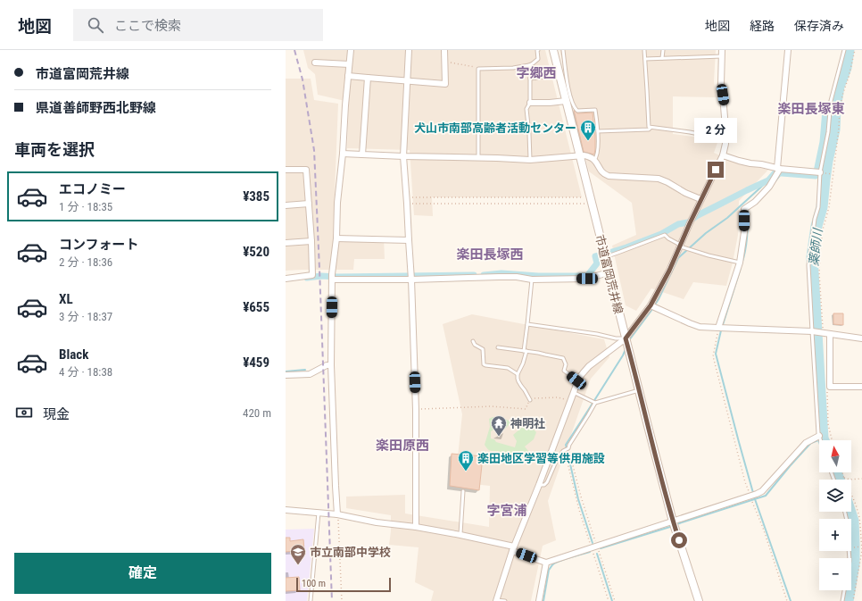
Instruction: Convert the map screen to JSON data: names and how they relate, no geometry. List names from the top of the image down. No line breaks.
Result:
{"streets":{"street":["市道富岡荒井線"]},"districts":["字郷西","楽田長塚東","楽田長塚西","楽田原西","字宮浦"],"water":["薬師川"],"places":{"building":["犬山市南部高齢者活動センター","楽田地区学習等供用施設"],"temple":["神明社"],"school or university":["市立南部中学校"]},"scale_bar":"100 m","north":"top","page":{"header":"地図","search":"ここで検索","nav":["地図","経路","保存済み"],"banner":["市道富岡荒井線","県道善師野西北野線"],"bubble":"2 分","heading":"車両を選択","list":[{"name":"エコノミー","note":"1 分 · 18:35","value":"¥385"},{"name":"コンフォート","note":"2 分 · 18:36","value":"¥520"},{"name":"XL","note":"3 分 · 18:37","value":"¥655"},{"name":"Black","note":"4 分 · 18:38","value":"¥459"}],"pay":["現金","420 m"],"map_buttons":["+","−"],"buttons":"確定","scale":"100 m"}}
